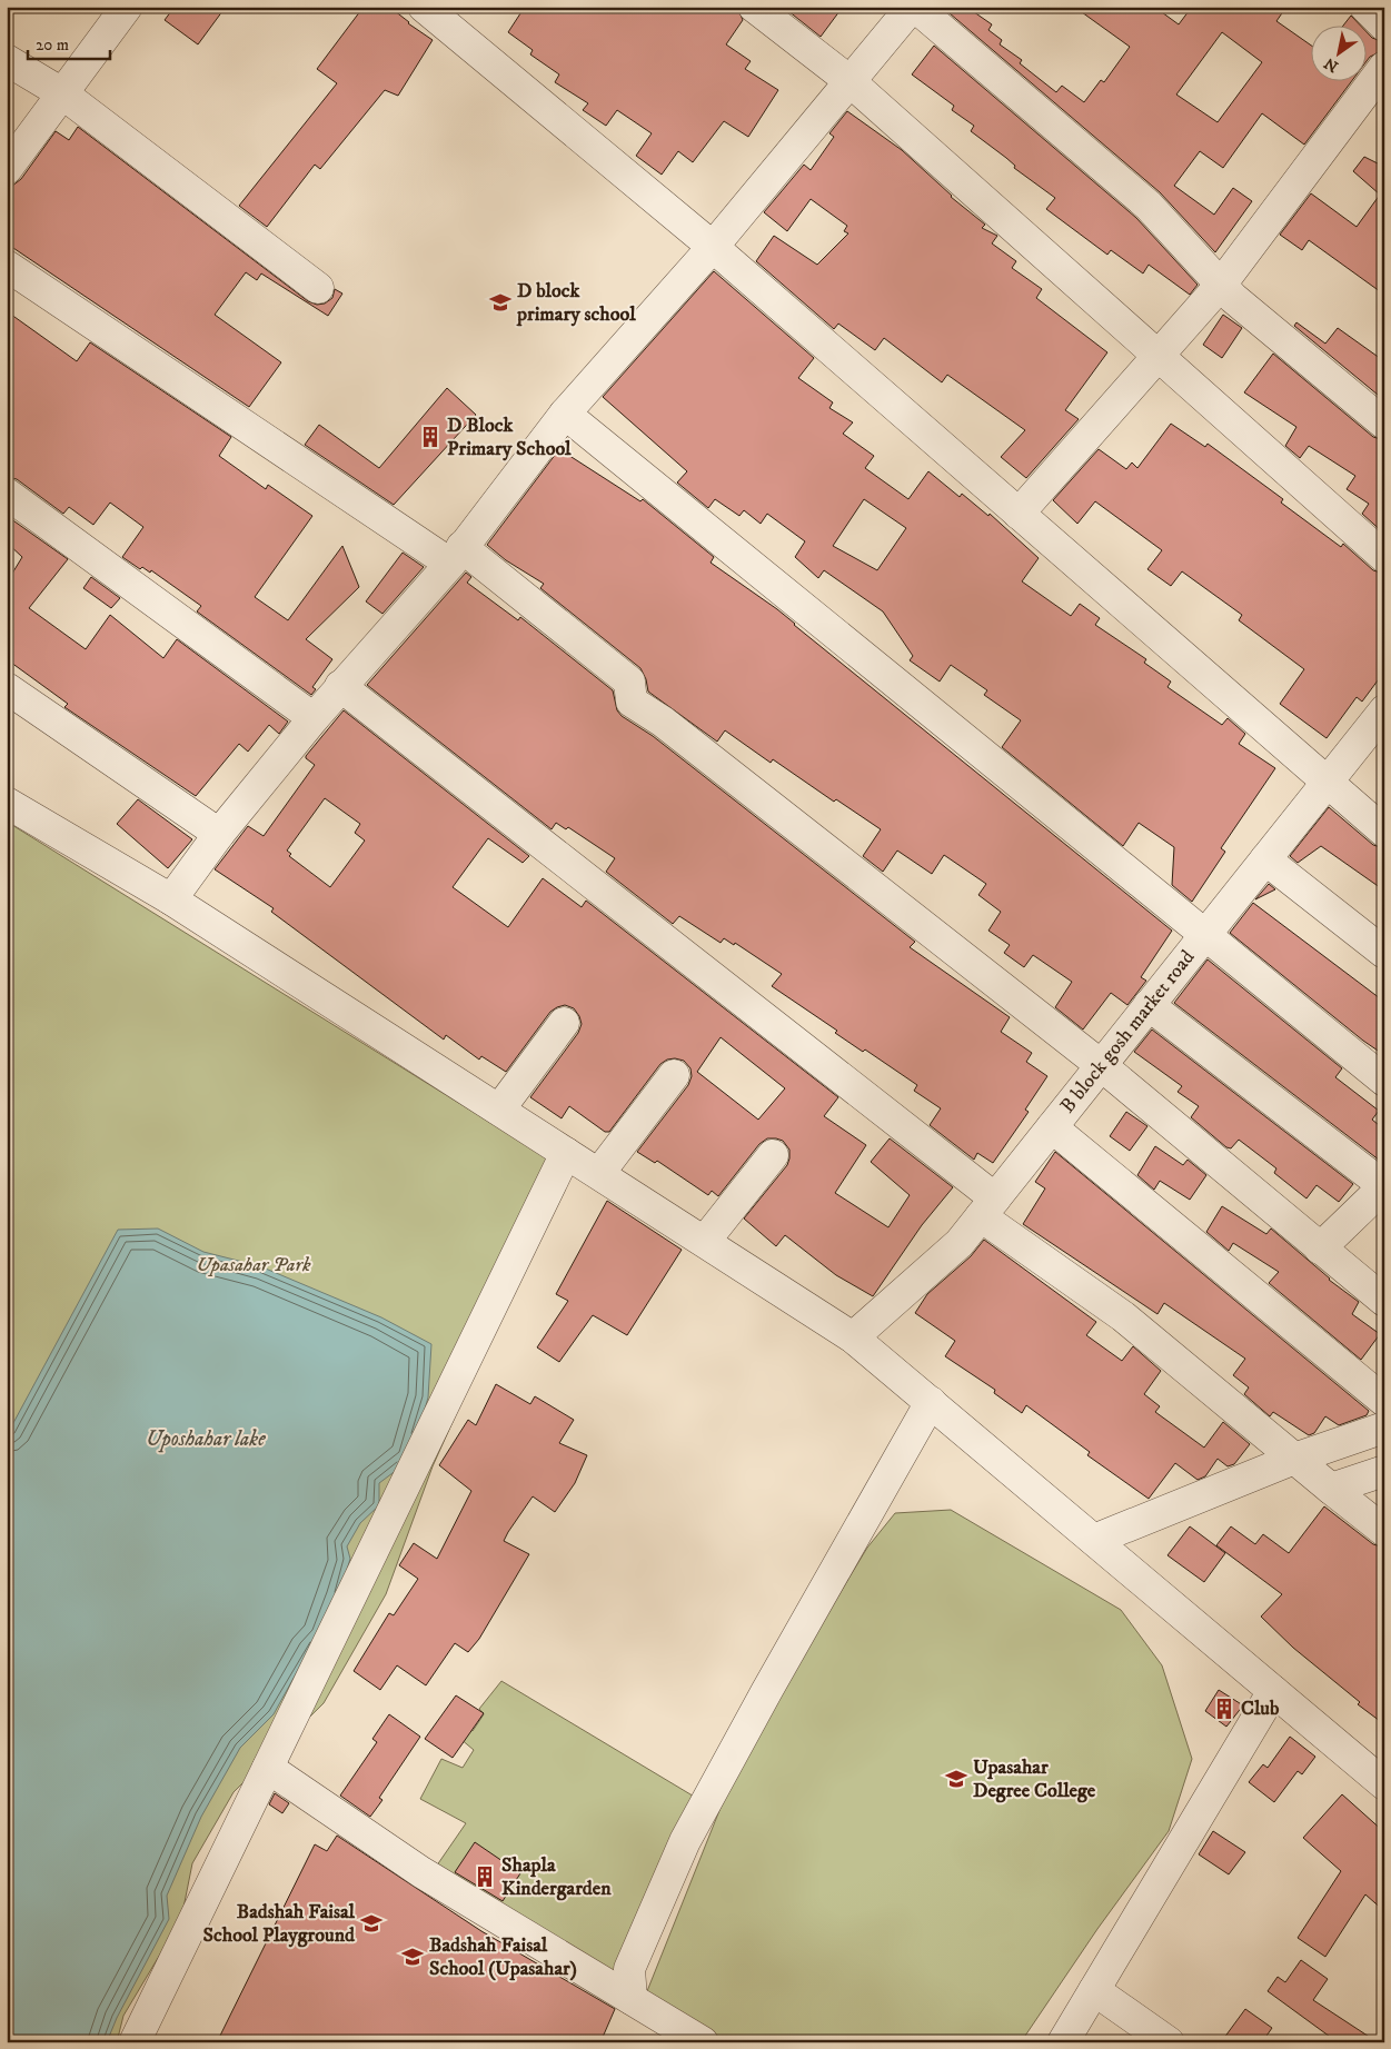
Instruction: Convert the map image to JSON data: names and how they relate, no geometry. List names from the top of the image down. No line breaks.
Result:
{"streets":{"street":["B block gosh market road"]},"water":["Uposhahar lake"],"parks":["Upasahar Park"],"places":{"school or university":["D block primary school","Upasahar Degree College","Badshah Faisal School Playground","Badshah Faisal School (Upasahar)"],"building":["D Block Primary School","Club","Shapla Kindergarden"]},"scale_bar":"20 m","north":"bottom left"}
